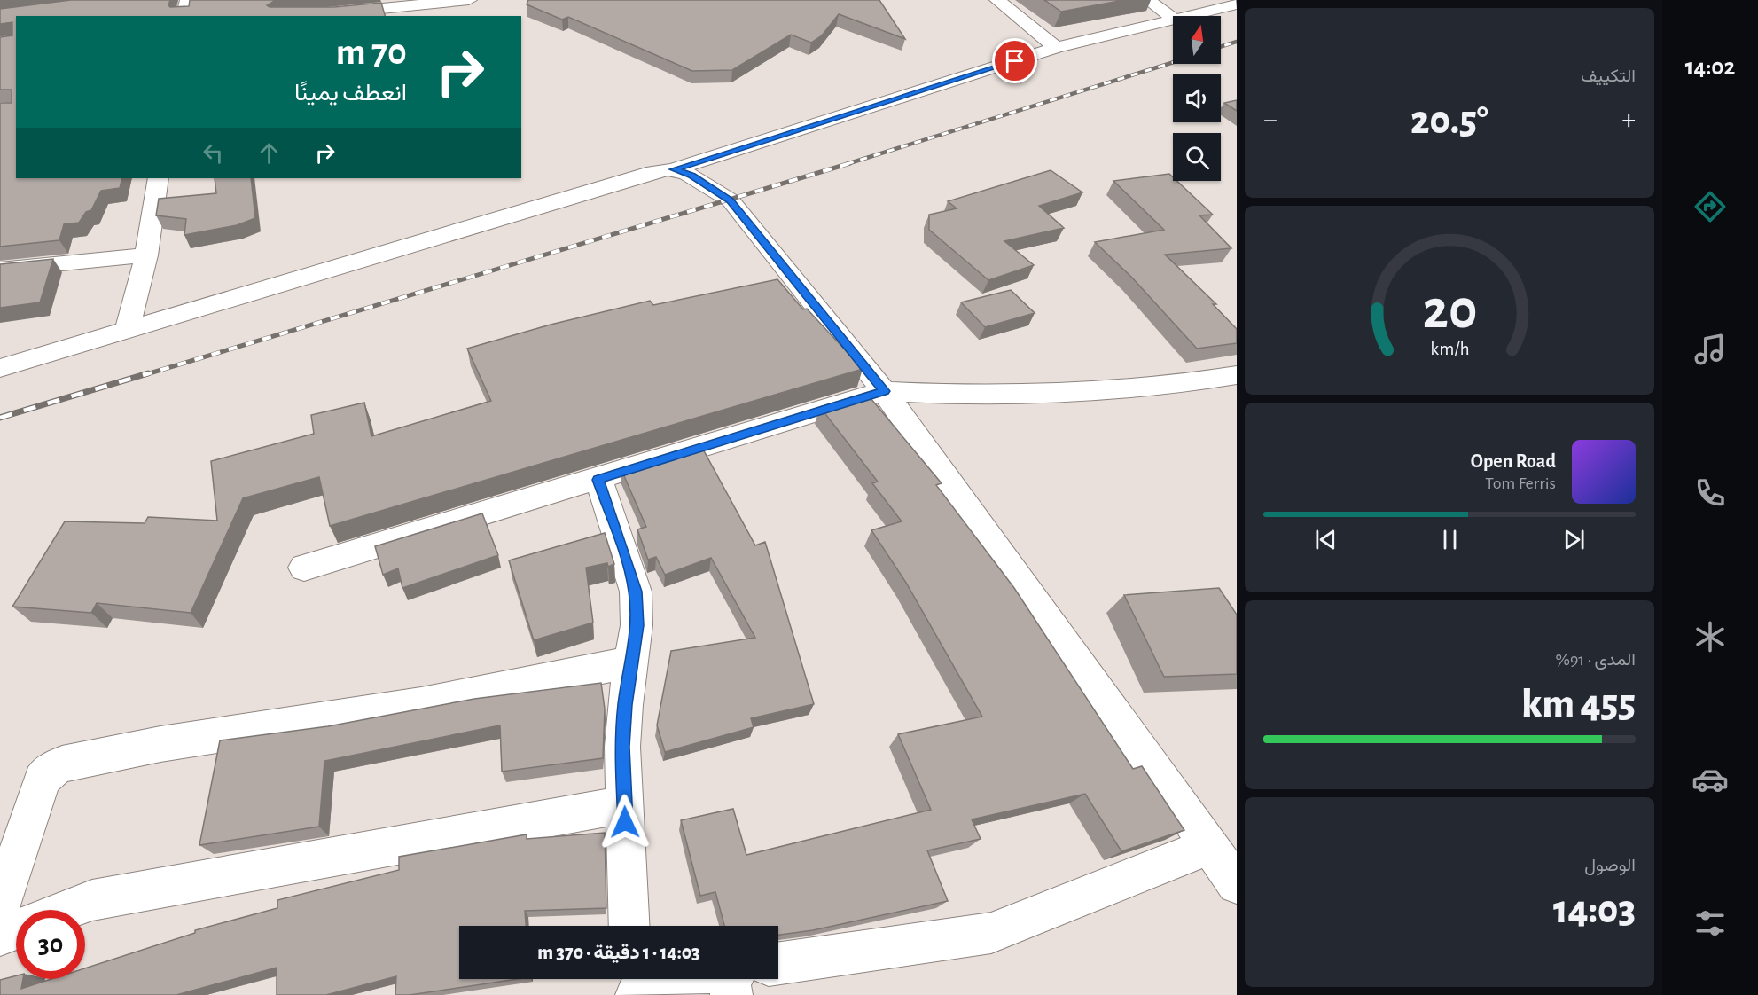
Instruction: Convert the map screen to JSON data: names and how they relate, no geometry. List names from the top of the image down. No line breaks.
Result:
{"north":"top","page":{"tabs":"14:02","tile":["التكييف",["المدى · 91%","455 km"],["الوصول","14:03"]],"turn":["70 m","انعطف يمينًا"],"heat":["−","20.5°","+"],"song":["Open Road","Tom Ferris"],"limit":"30","trip":"14:03 · 1 دقيقة · 370 m","gauge":["20","km/h"]}}
